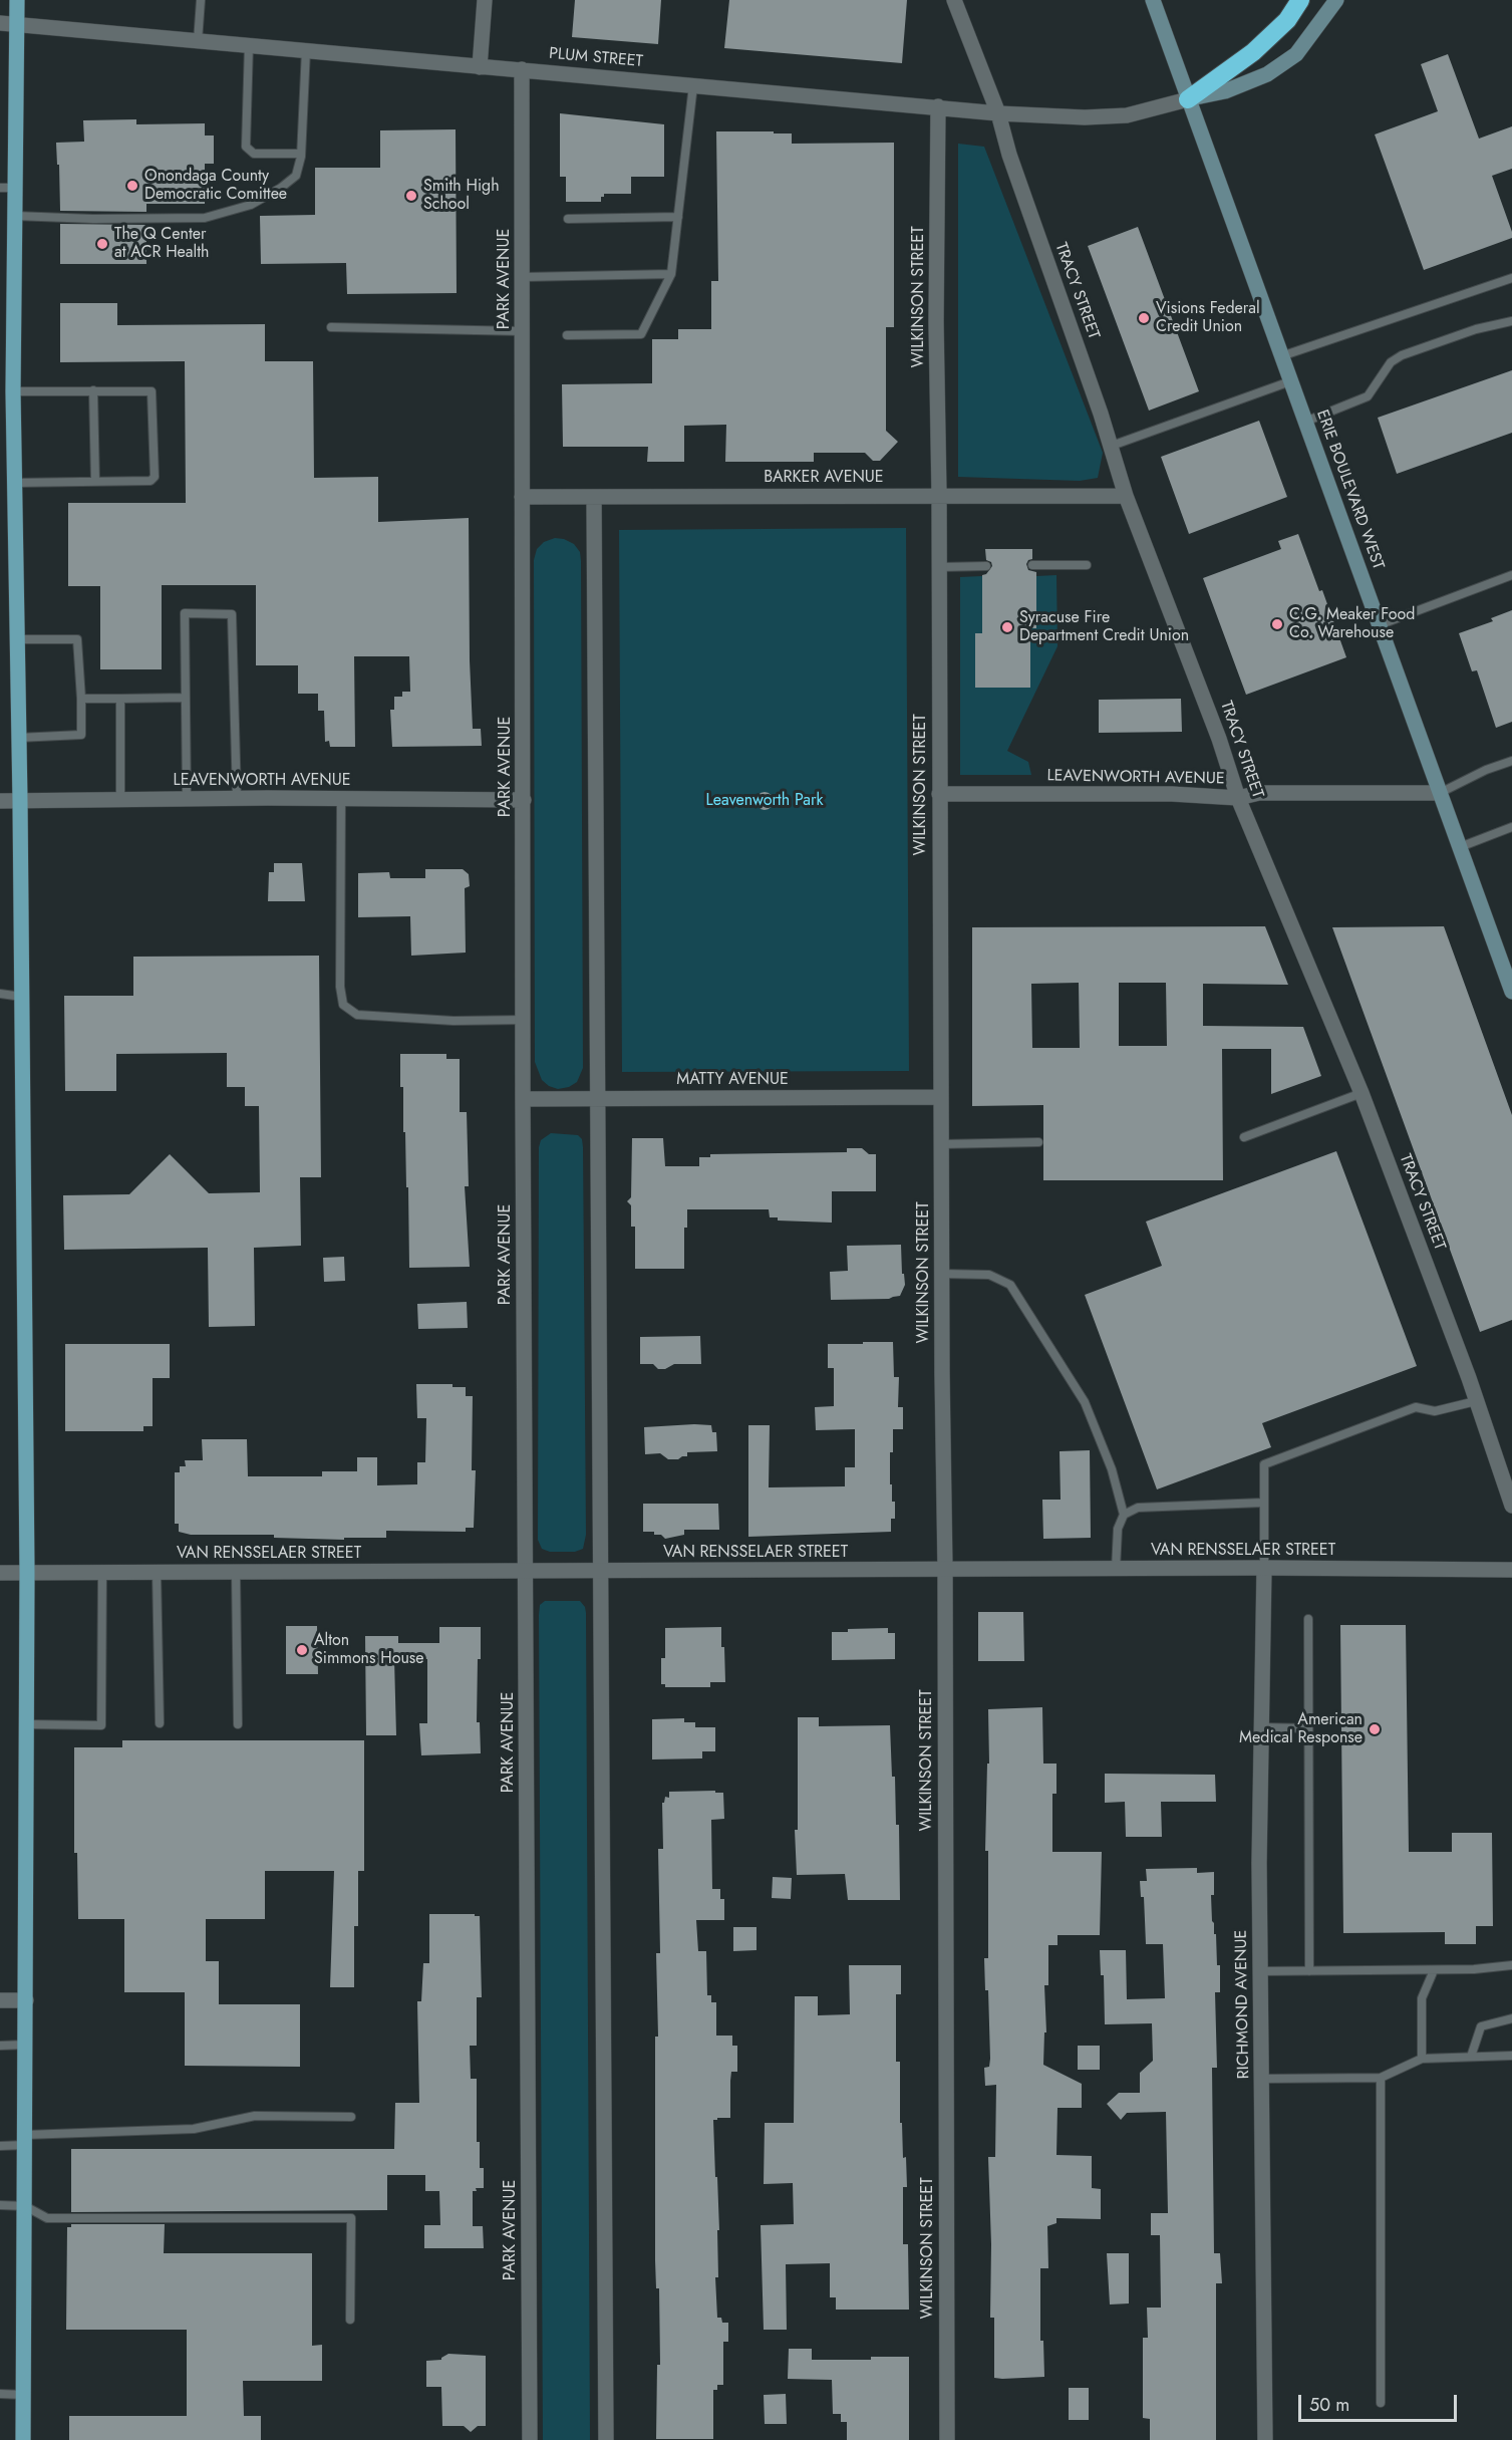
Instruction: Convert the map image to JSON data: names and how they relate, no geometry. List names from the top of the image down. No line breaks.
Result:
{"streets":{"main road":["ERIE BOULEVARD WEST"],"street":["PLUM STREET","PARK AVENUE","TRACY STREET","WILKINSON STREET","BARKER AVENUE","LEAVENWORTH AVENUE","MATTY AVENUE","VAN RENSSELAER STREET","RICHMOND AVENUE"]},"crossings":[["PLUM STREET","PARK AVENUE"],["PLUM STREET","TRACY STREET"],["PLUM STREET","WILKINSON STREET"],["PLUM STREET","ERIE BOULEVARD WEST"],["PARK AVENUE","BARKER AVENUE"],["PARK AVENUE","LEAVENWORTH AVENUE"],["PARK AVENUE","MATTY AVENUE"],["PARK AVENUE","VAN RENSSELAER STREET"],["TRACY STREET","BARKER AVENUE"],["TRACY STREET","LEAVENWORTH AVENUE"],["WILKINSON STREET","BARKER AVENUE"],["WILKINSON STREET","LEAVENWORTH AVENUE"],["WILKINSON STREET","MATTY AVENUE"],["WILKINSON STREET","VAN RENSSELAER STREET"],["ERIE BOULEVARD WEST","LEAVENWORTH AVENUE"],["VAN RENSSELAER STREET","RICHMOND AVENUE"]],"parks":["Leavenworth Park"],"places":["Onondaga County Democratic Comittee","Smith High School","The Q Center at ACR Health","Visions Federal Credit Union","C.G. Meaker Food Co. Warehouse","Syracuse Fire Department Credit Union","Alton Simmons House","American Medical Response"],"scale_bar":"50 m"}
